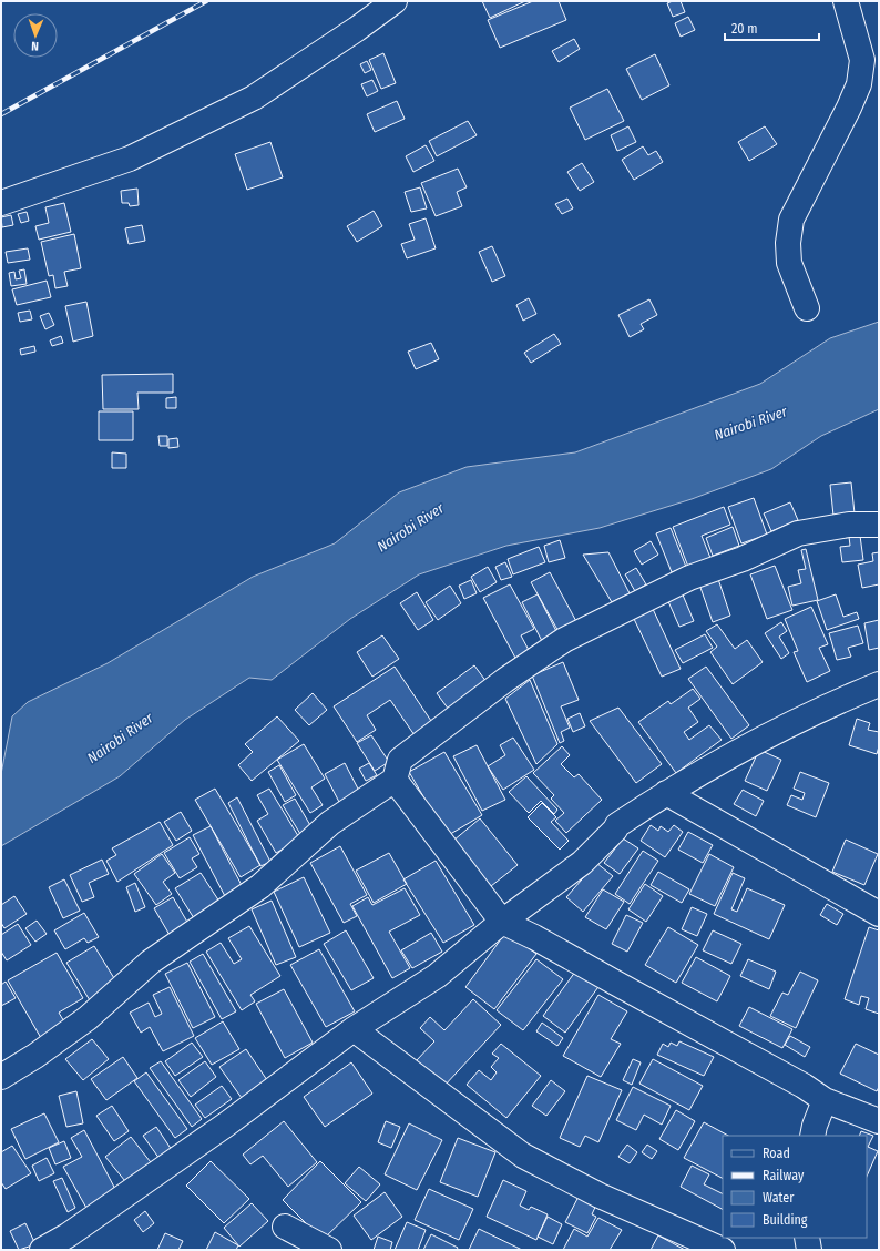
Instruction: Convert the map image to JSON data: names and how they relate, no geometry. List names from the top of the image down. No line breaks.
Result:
{"water":["Nairobi River"],"legend":["Road","Railway","Water","Building"],"scale_bar":"20 m","north":"bottom"}
